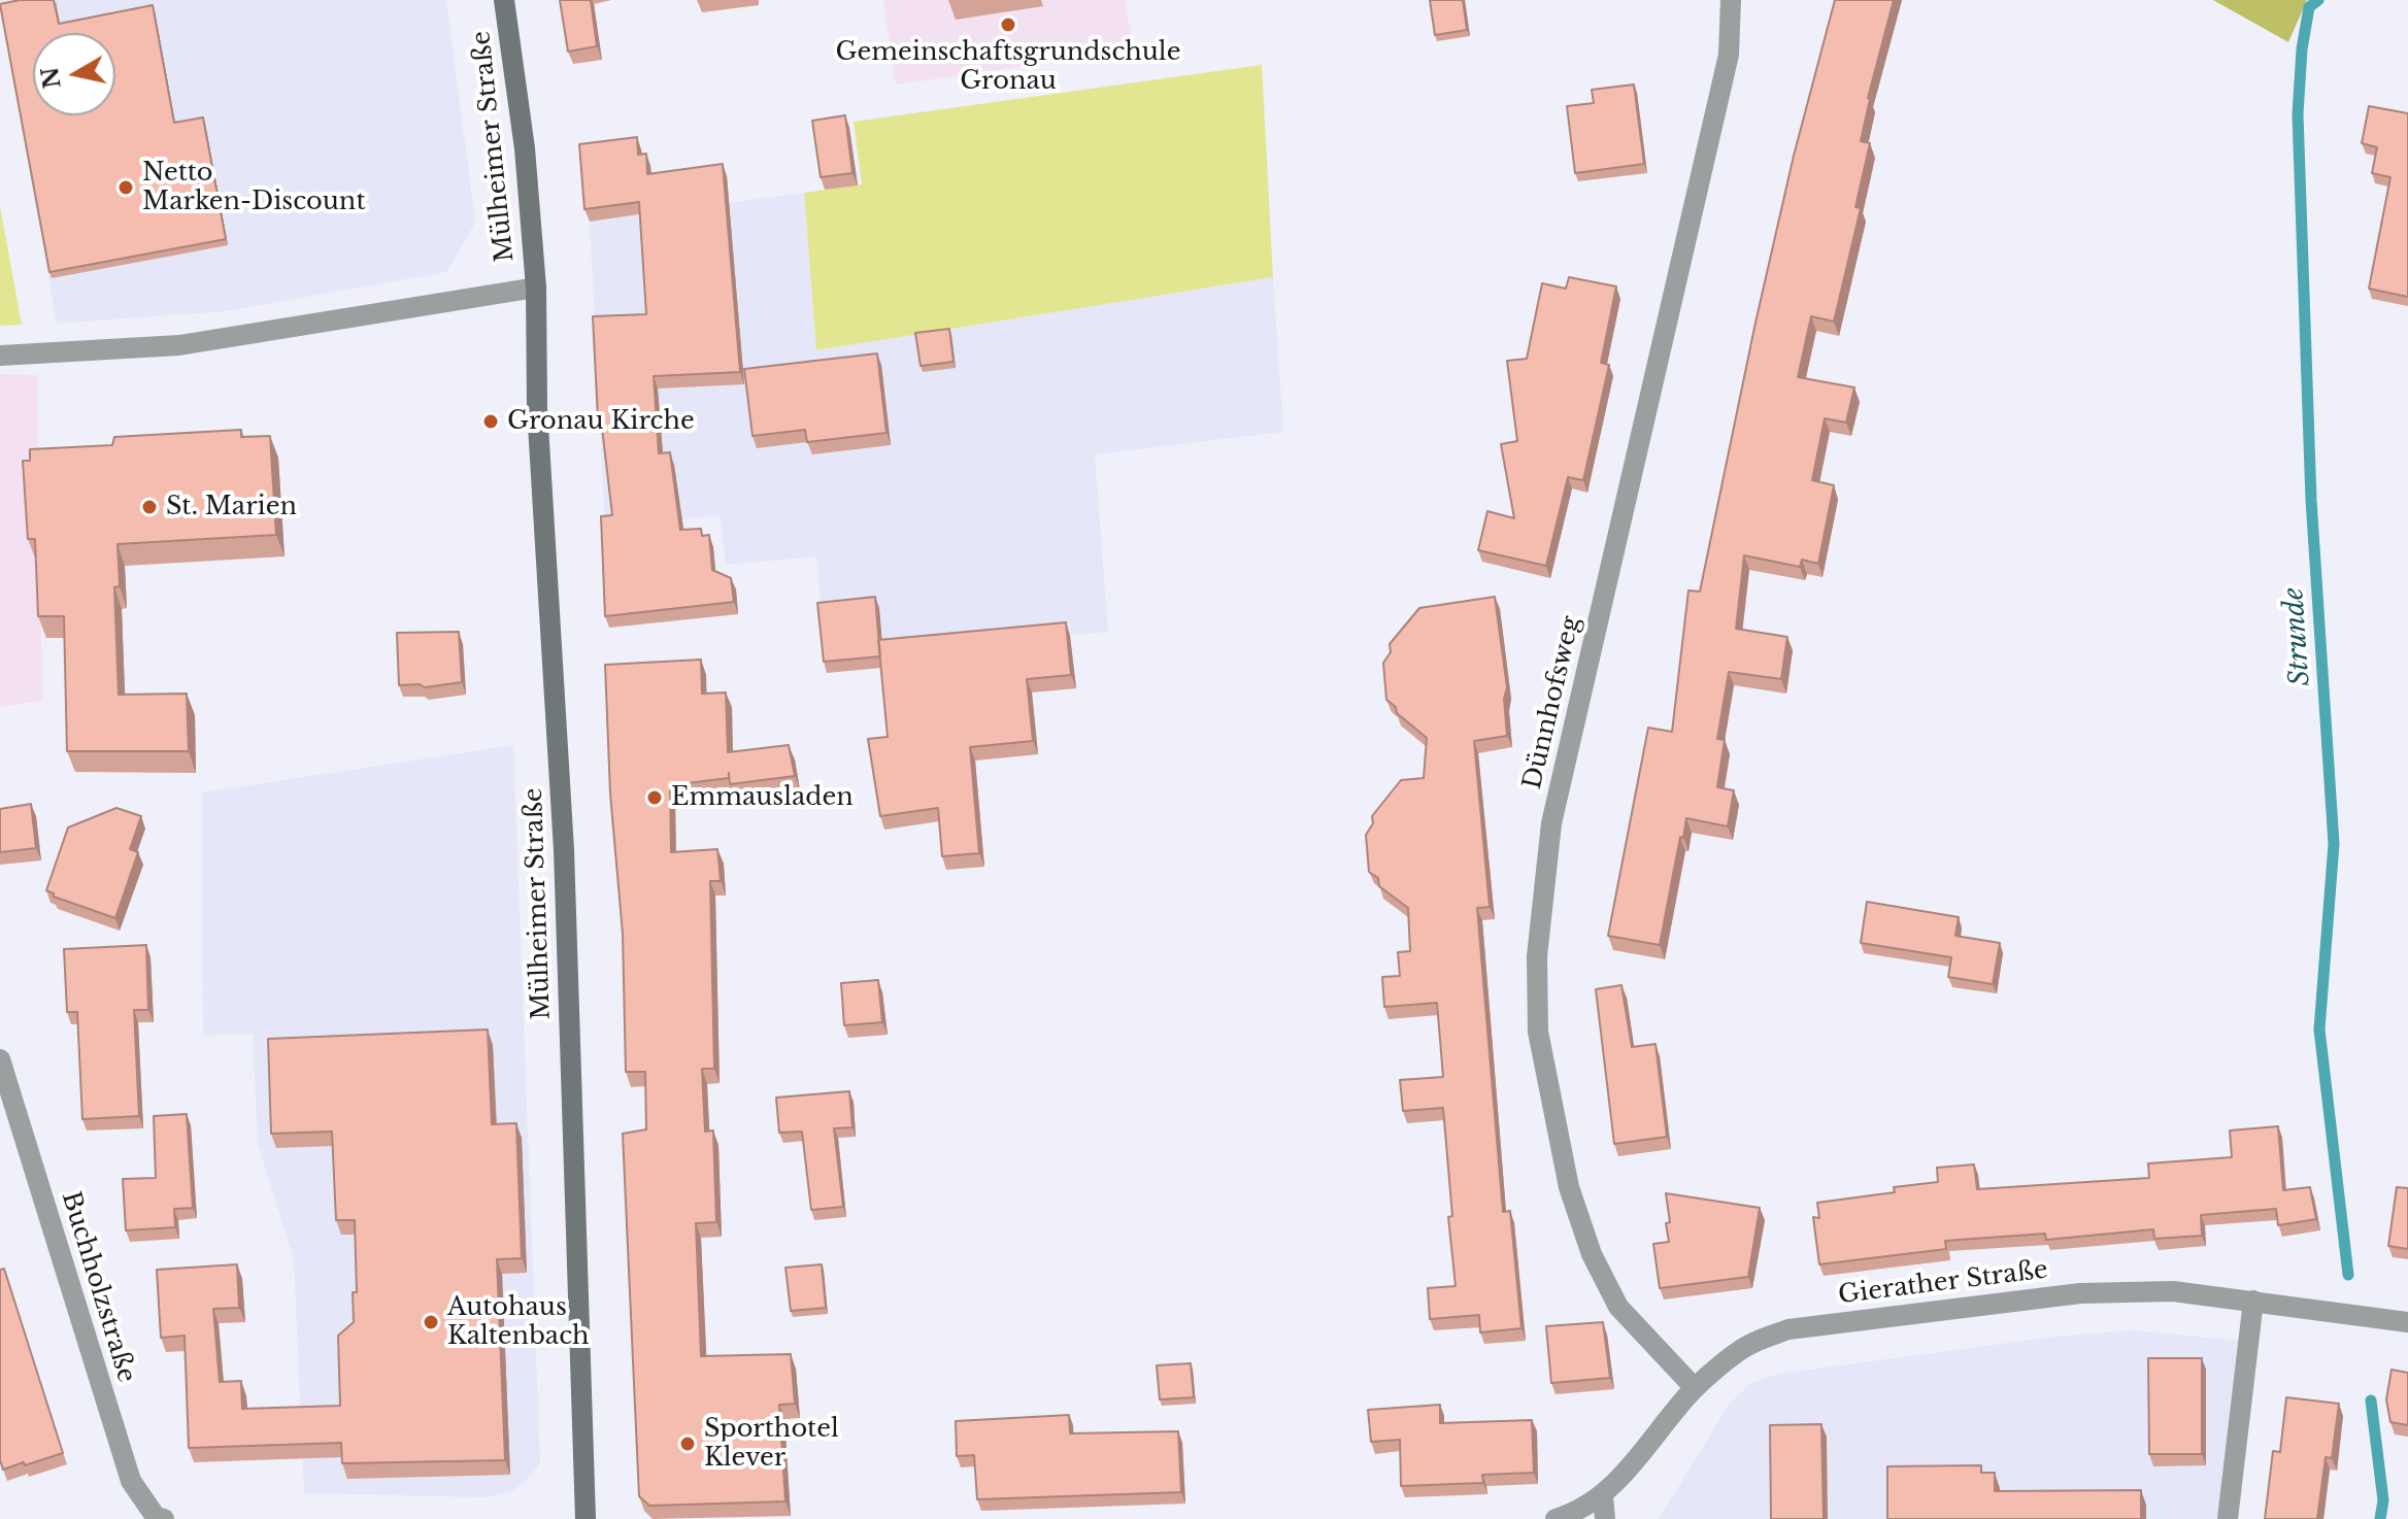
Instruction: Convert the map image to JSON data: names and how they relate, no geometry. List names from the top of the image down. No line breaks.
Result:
{"streets":{"main road":["Mülheimer Straße"],"street":["Dünnhofsweg","Gierather Straße","Buchholzstraße"]},"crossings":[["Dünnhofsweg","Gierather Straße"]],"water":["Strunde"],"places":["Gemeinschaftsgrundschule Gronau","Netto Marken-Discount","Gronau Kirche","St. Marien","Emmausladen","Autohaus Kaltenbach","Sporthotel Klever"],"north":"left"}
